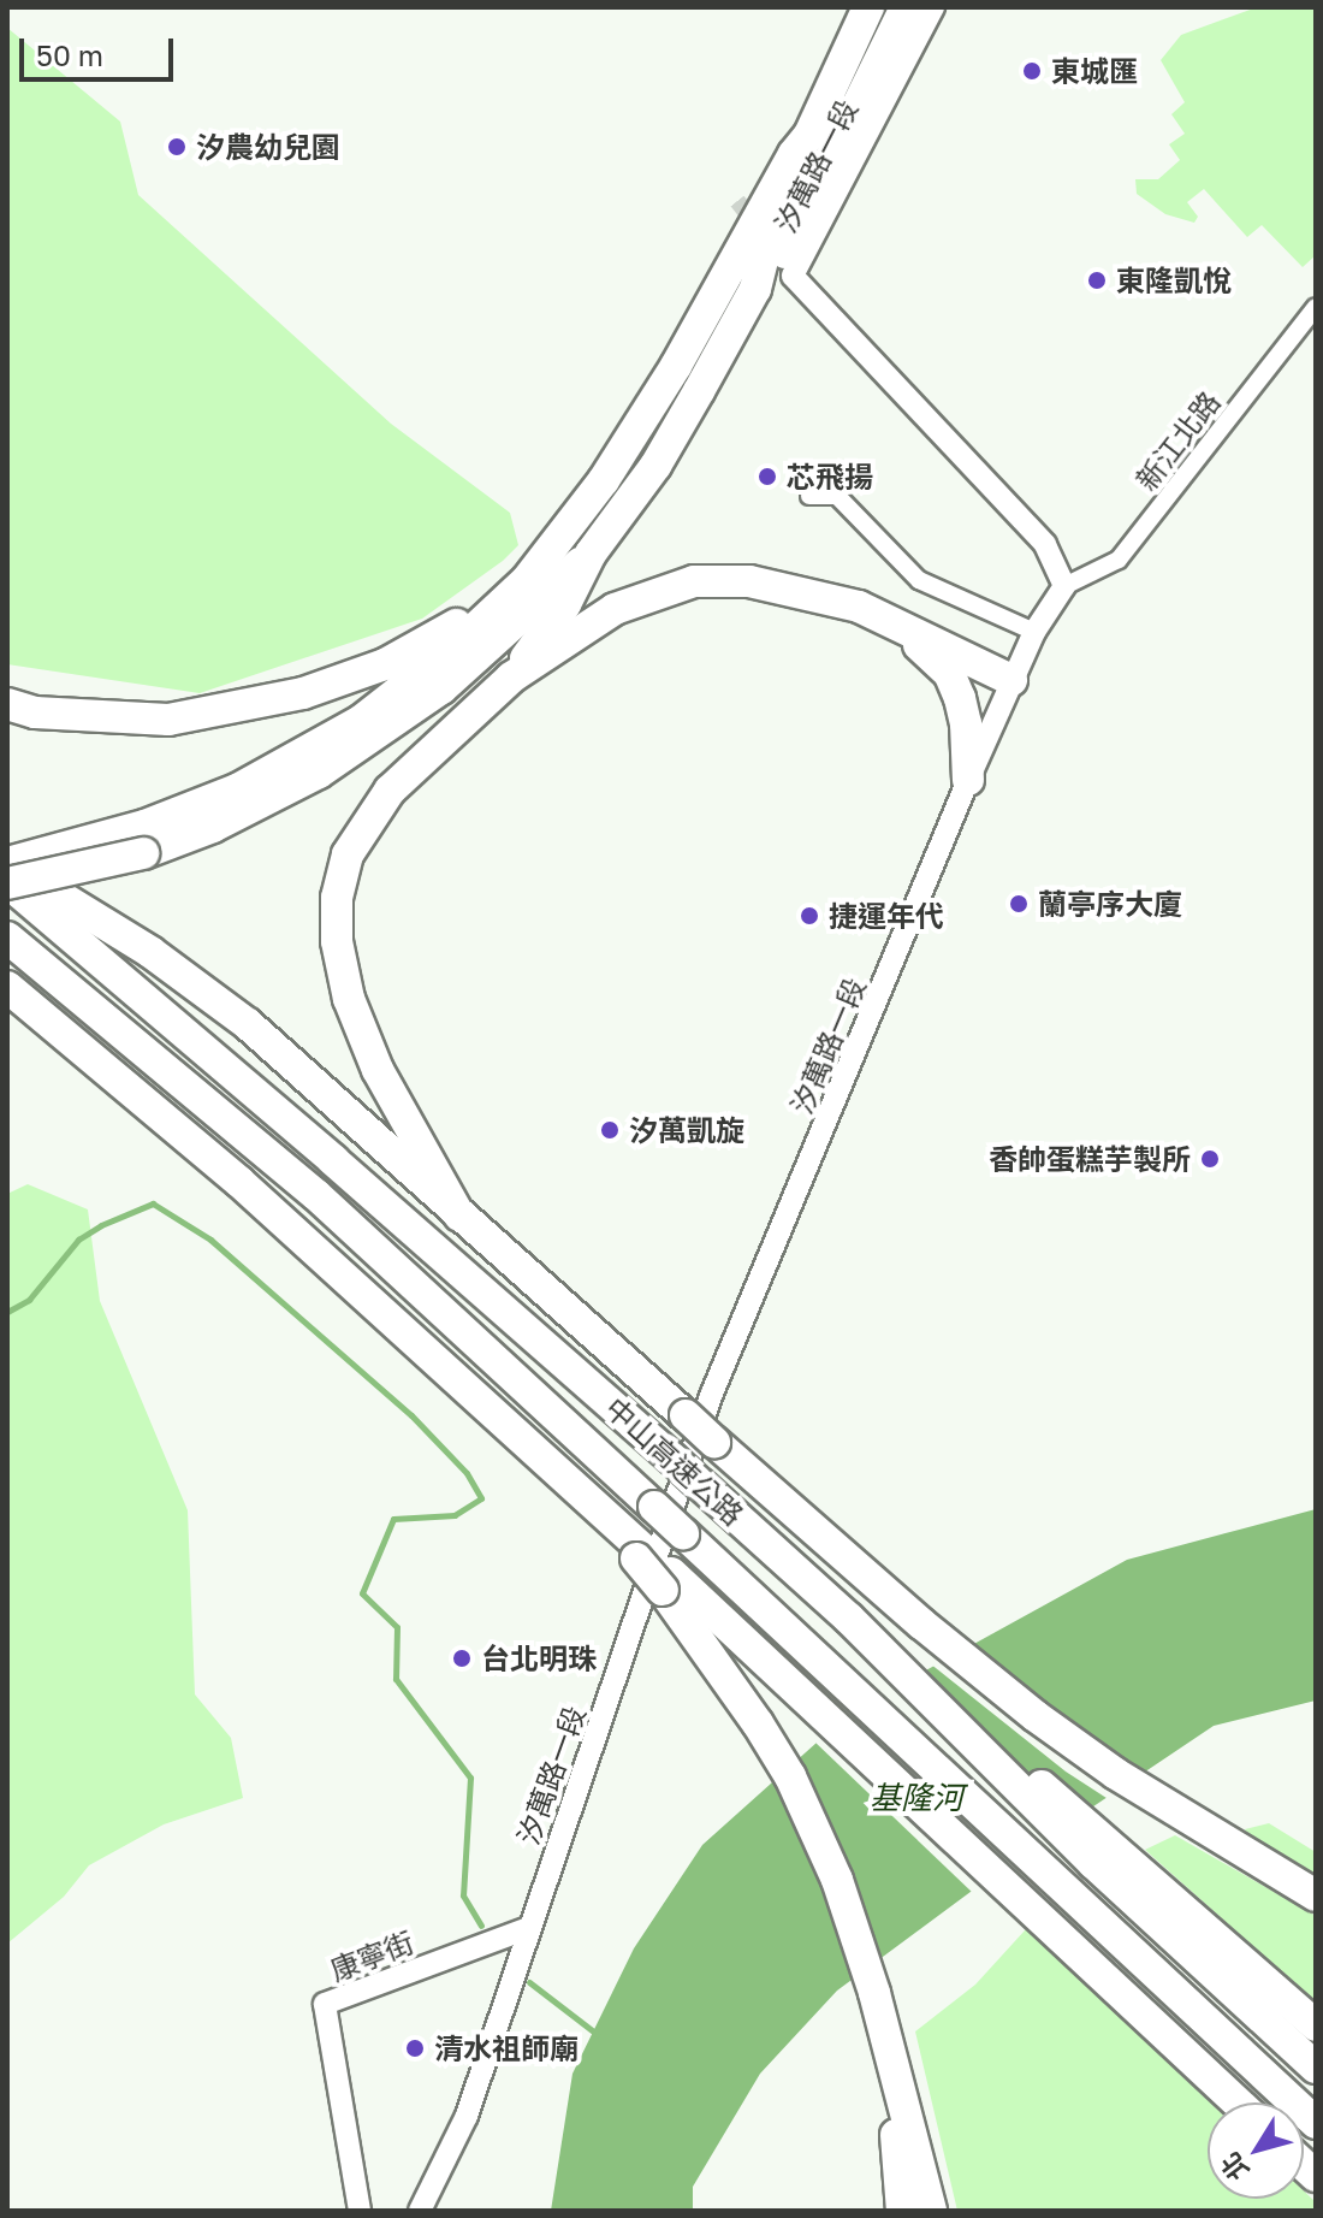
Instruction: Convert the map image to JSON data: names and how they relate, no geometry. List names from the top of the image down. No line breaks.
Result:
{"streets":{"highway":["中山高速公路"],"street":["汐萬路一段","新江北路","康寧街"]},"crossings":[["汐萬路一段","新江北路"],["汐萬路一段","康寧街"]],"water":["基隆河"],"places":["東城匯","汐農幼兒園","東隆凱悅","芯飛揚","蘭亭序大廈","捷運年代","汐萬凱旋","香帥蛋糕芋製所","台北明珠","清水祖師廟"],"scale_bar":"50 m","north":"bottom left"}
